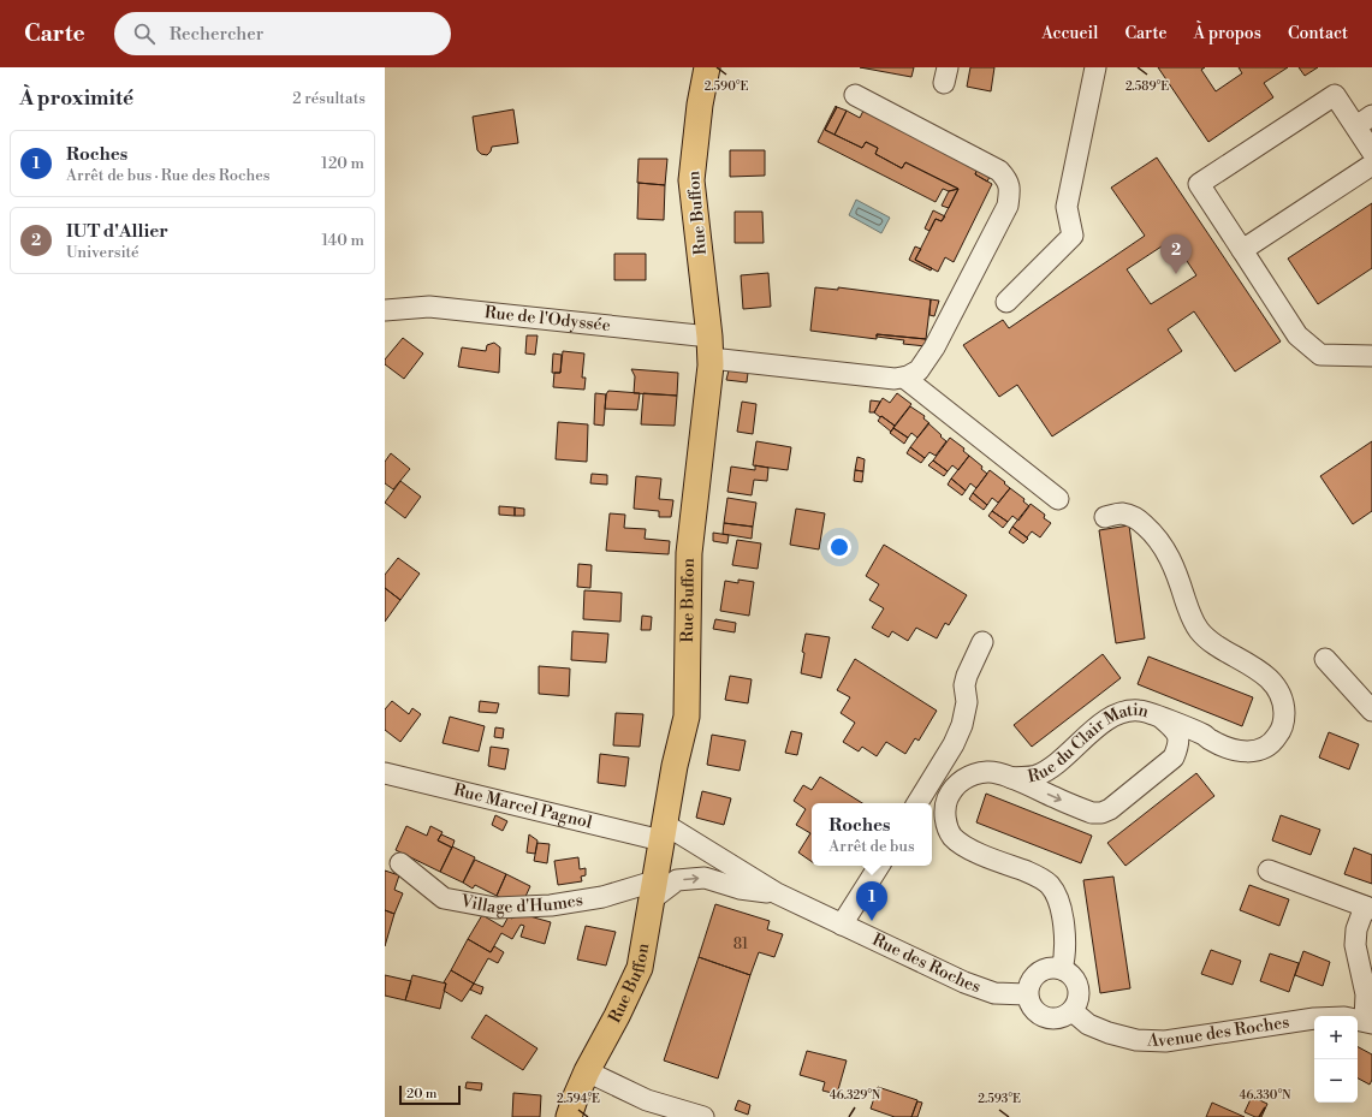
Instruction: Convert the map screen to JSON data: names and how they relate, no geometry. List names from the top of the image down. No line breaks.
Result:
{"streets":{"main road":["Rue Buffon"],"street":["Rue de l'Odyssée","Rue du Clair Matin","Rue Marcel Pagnol","Village d'Humes","Rue des Roches","Avenue des Roches"]},"crossings":[["Rue Buffon","Rue de l'Odyssée"],["Rue Buffon","Rue Marcel Pagnol"],["Rue Buffon","Village d'Humes"],["Rue Buffon","Rue des Roches"],["Rue du Clair Matin","Rue des Roches"],["Rue du Clair Matin","Avenue des Roches"],["Rue Marcel Pagnol","Rue des Roches"],["Village d'Humes","Rue des Roches"],["Rue des Roches","Avenue des Roches"]],"house_numbers":["81"],"scale_bar":"20 m","page":{"header":"Carte","search":"Rechercher","nav":["Accueil","Carte","À propos","Contact"],"heading":["À proximité","2 résultats"],"list":[{"mark":"1","name":"Roches","note":"Arrêt de bus · Rue des Roches","value":"120 m"},{"mark":"2","name":"IUT d'Allier","note":"Université","value":"140 m"}],"pins":["2","1"],"popup":["Roches","Arrêt de bus"],"map_buttons":["+","−"],"scale":"20 m"},"coordinates":["2.590°E","2.589°E","46.329°N","46.330°N","2.594°E","2.593°E"]}
